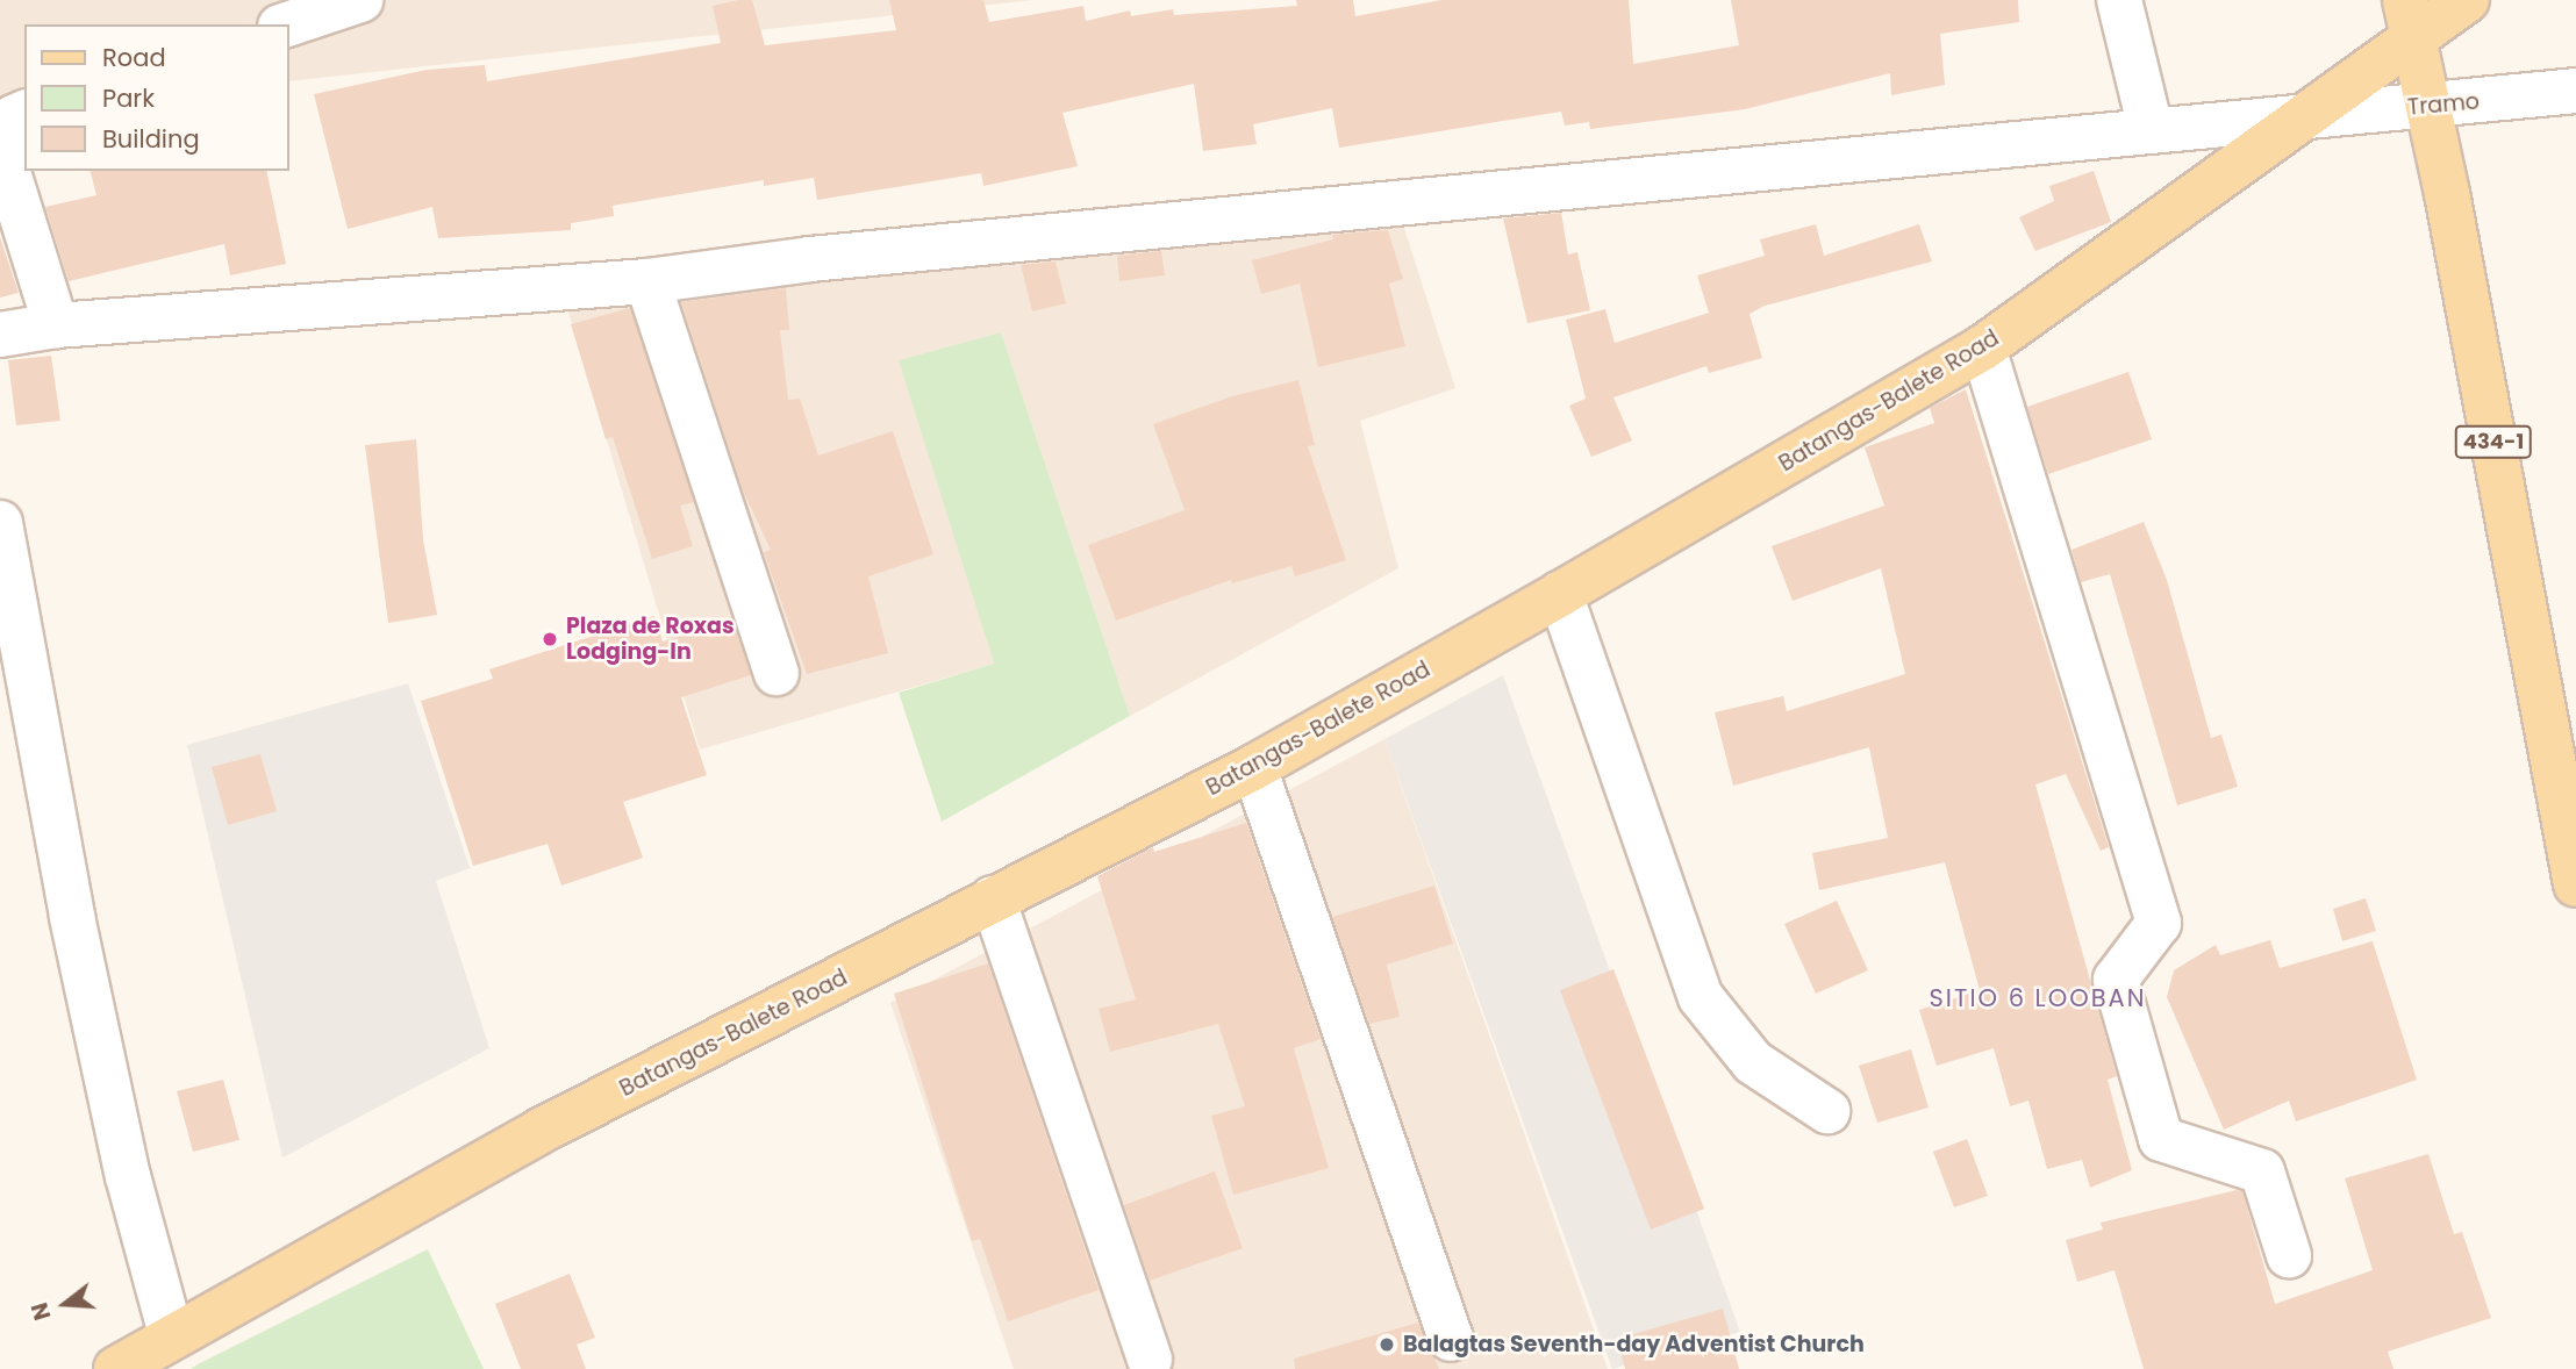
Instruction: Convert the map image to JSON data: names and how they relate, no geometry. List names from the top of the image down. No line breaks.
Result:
{"streets":{"main road":["Batangas-Balete Road","434-1"],"street":["Tramo"]},"crossings":[["Tramo","Batangas-Balete Road"],["Tramo","434-1"],["Batangas-Balete Road","434-1"]],"districts":["SITIO 6 LOOBAN"],"places":["Plaza de Roxas Lodging-In","Balagtas Seventh-day Adventist Church"],"legend":["Road","Park","Building"],"north":"left"}
